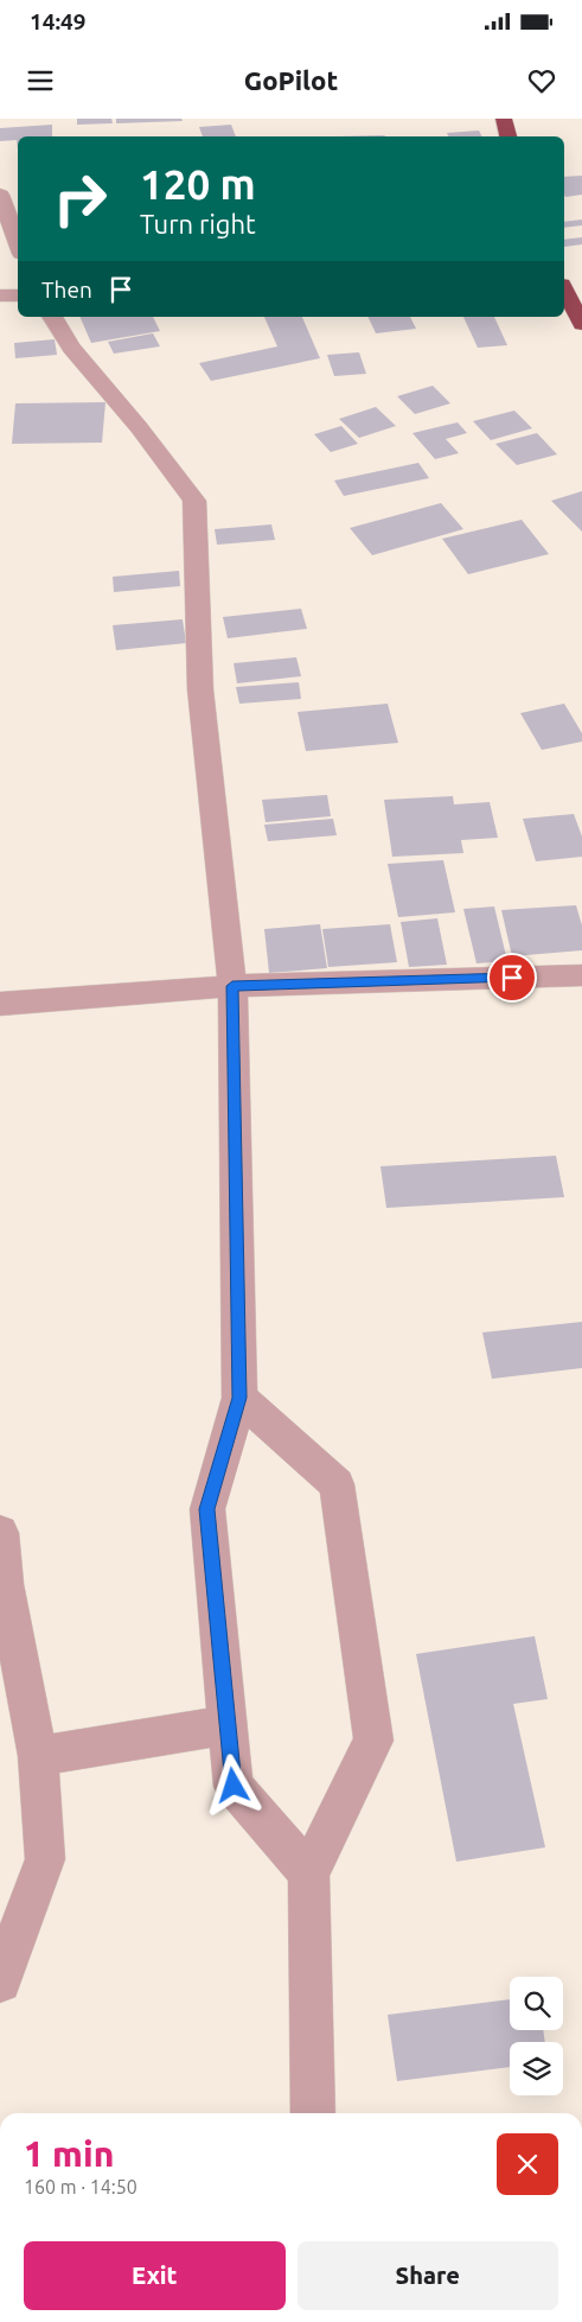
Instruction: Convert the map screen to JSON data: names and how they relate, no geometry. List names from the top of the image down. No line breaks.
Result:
{"page":{"status":"14:49","header":"GoPilot","turn":["120 m","Turn right"],"then":"Then","heading":["1 min","160 m · 14:50"],"buttons":["Exit","Share"]}}
